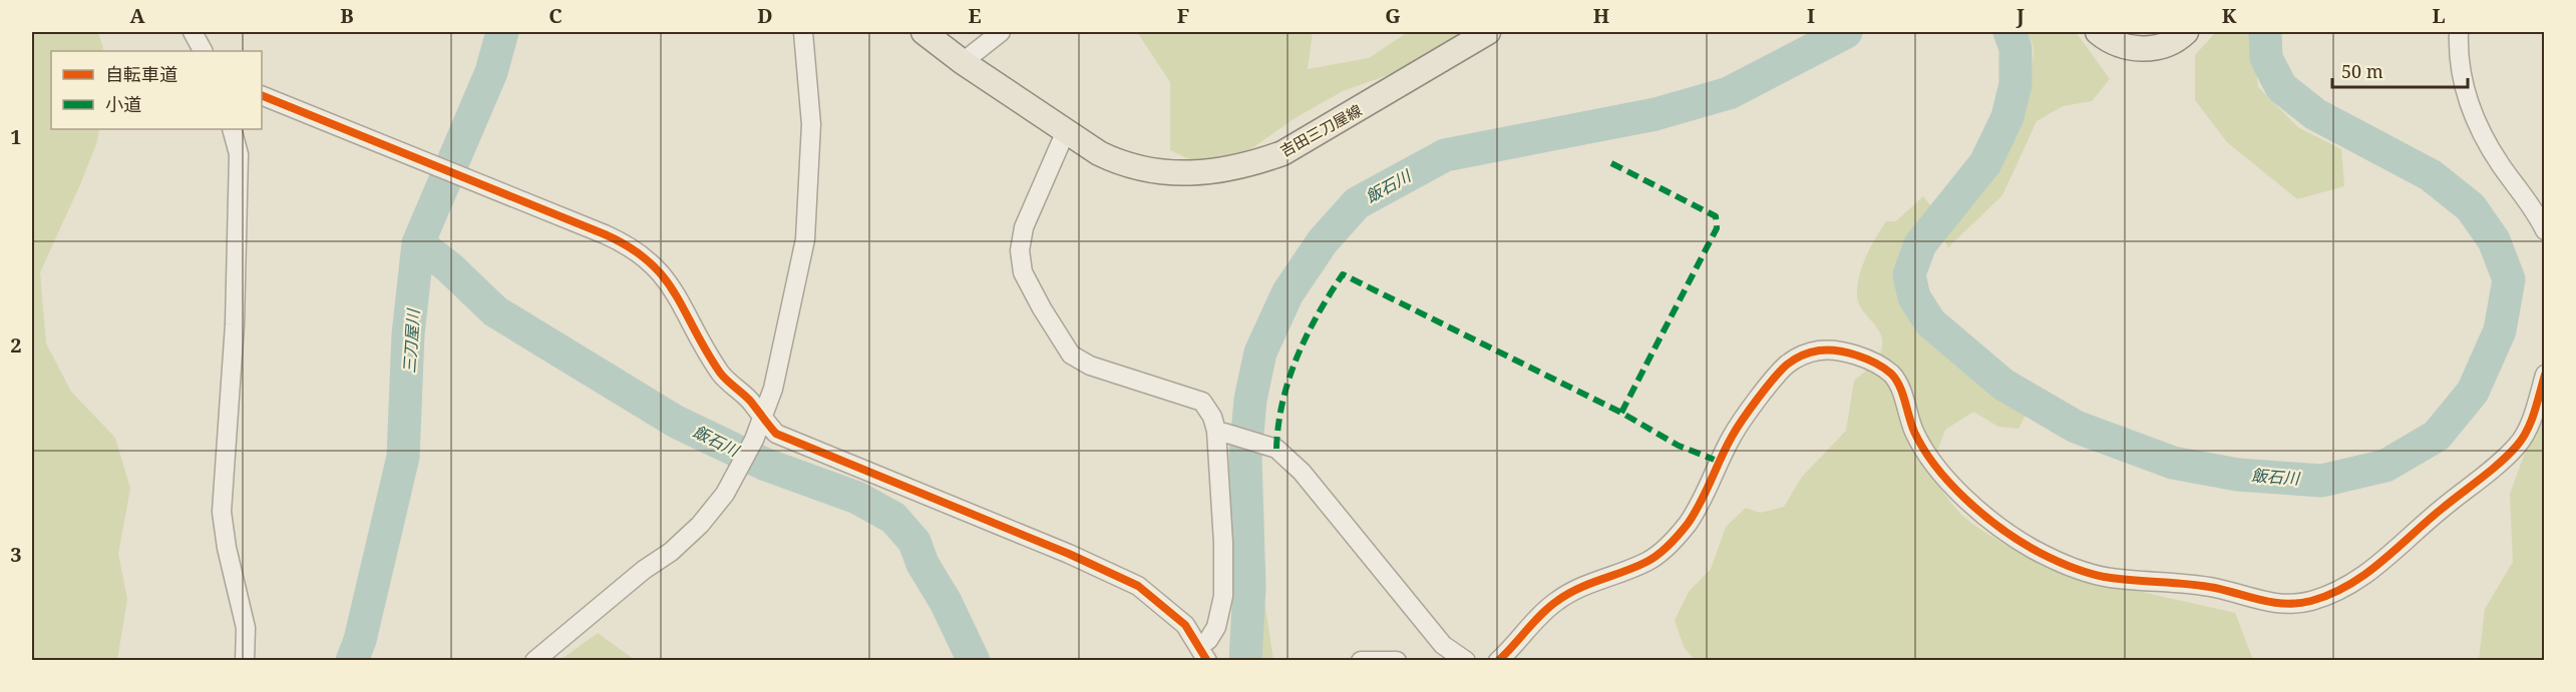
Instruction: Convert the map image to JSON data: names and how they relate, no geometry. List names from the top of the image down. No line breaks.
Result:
{"streets":{"main road":["吉田三刀屋線"]},"water":["飯石川","三刀屋川"],"legend":["自転車道","小道"],"scale_bar":"50 m","grid":{"columns":["A","B","C","D","E","F","G","H","I","J","K","L"],"rows":["1","2","3"]}}
